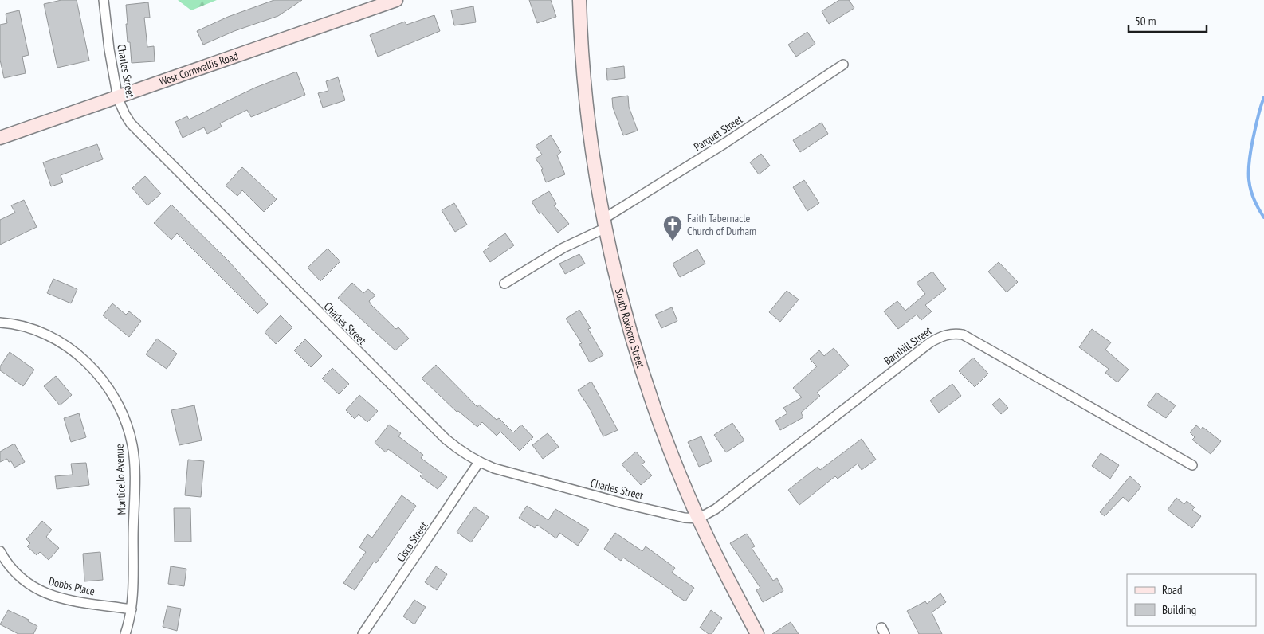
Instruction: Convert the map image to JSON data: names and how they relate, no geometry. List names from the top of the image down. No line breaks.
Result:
{"streets":{"street":["West Cornwallis Road","Charles Street","Parquet Street","South Roxboro Street","Barnhill Street","Monticello Avenue","Cisco Street","Dobbs Place"]},"crossings":[["West Cornwallis Road","Charles Street"],["Charles Street","South Roxboro Street"],["Charles Street","Barnhill Street"],["Charles Street","Cisco Street"],["Parquet Street","South Roxboro Street"],["South Roxboro Street","Barnhill Street"],["Monticello Avenue","Dobbs Place"]],"places":{"church":["Faith Tabernacle Church of Durham"]},"legend":["Road","Building"],"scale_bar":"50 m"}
